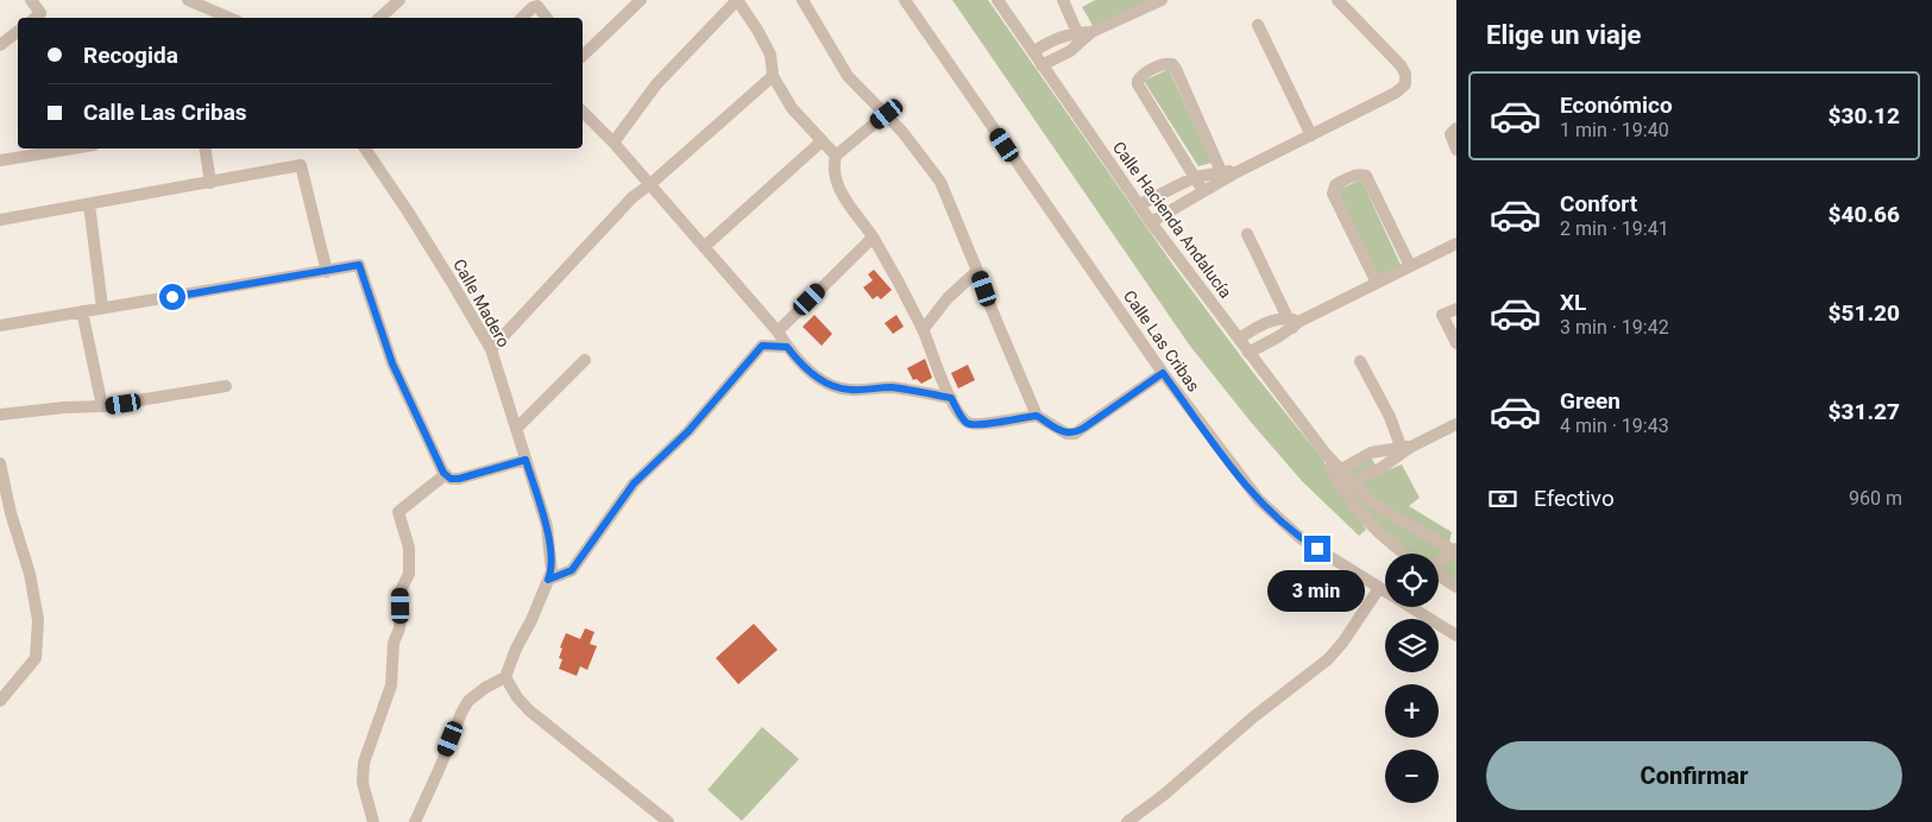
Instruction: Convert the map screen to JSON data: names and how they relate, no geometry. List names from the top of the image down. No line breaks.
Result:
{"streets":{"street":["Calle Hacienda Andalucía","Calle Madero","Calle Las Cribas"]},"page":{"heading":"Elige un viaje","banner":["Recogida","Calle Las Cribas"],"list":[{"name":"Económico","note":"1 min · 19:40","value":"$30.12"},{"name":"Confort","note":"2 min · 19:41","value":"$40.66"},{"name":"XL","note":"3 min · 19:42","value":"$51.20"},{"name":"Green","note":"4 min · 19:43","value":"$31.27"}],"pay":["Efectivo","960 m"],"map_buttons":["+","−"],"bubble":"3 min","buttons":"Confirmar"}}
